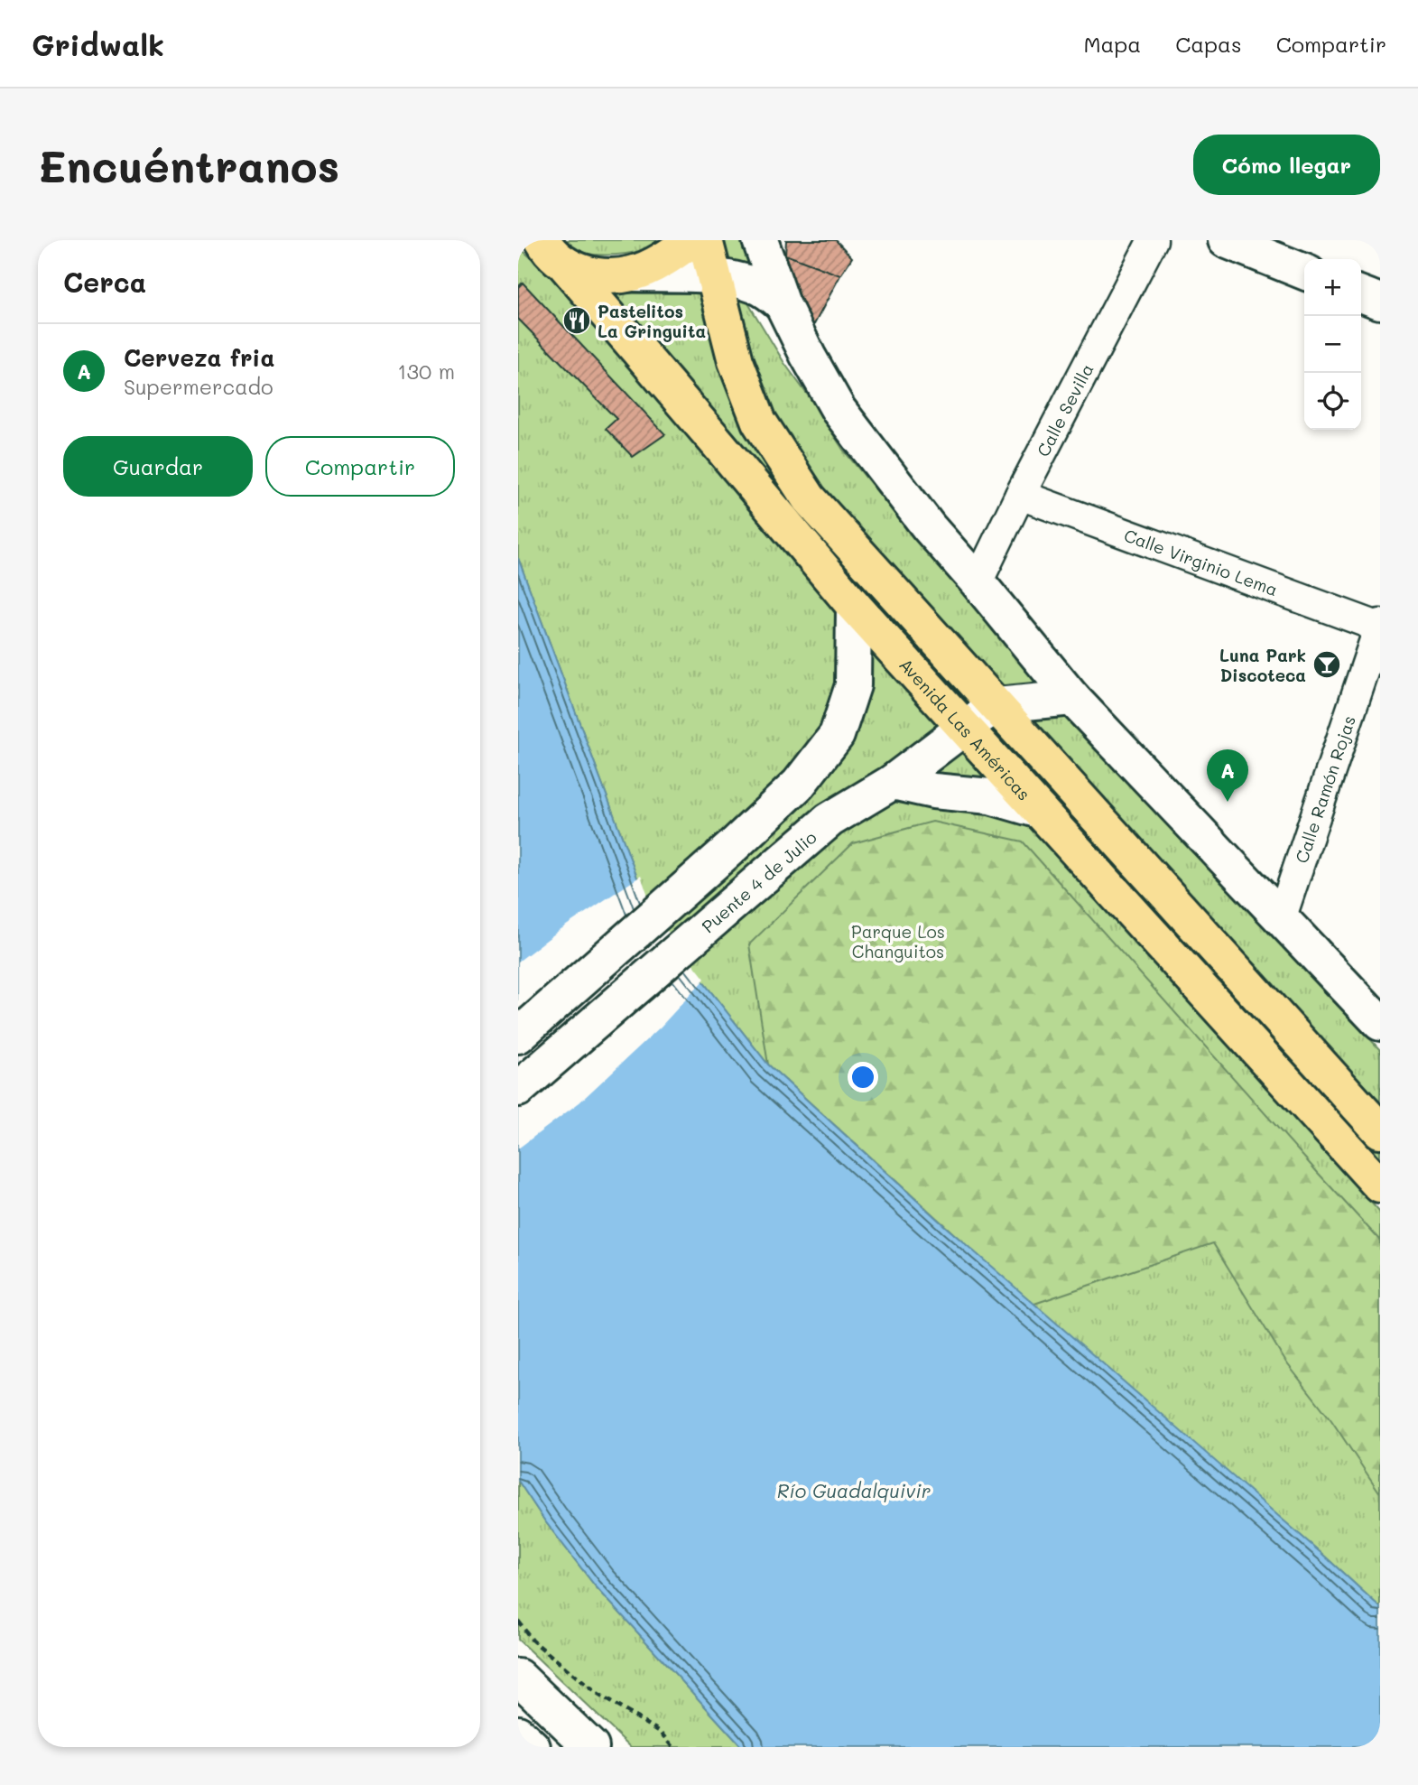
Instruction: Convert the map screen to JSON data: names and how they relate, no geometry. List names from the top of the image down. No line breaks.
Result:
{"streets":{"main road":["Avenida Las Américas","Puente 4 de Julio"],"street":["Calle Sevilla","Calle Virginio Lema","Calle Ramón Rojas"]},"crossings":[["Calle Sevilla","Calle Virginio Lema"],["Calle Virginio Lema","Calle Ramón Rojas"],["Avenida Las Américas","Puente 4 de Julio"]],"water":["Río Guadalquivir"],"parks":["Parque Los Changuitos"],"places":{"restaurant":["Pastelitos La Gringuita"],"bar":["Luna Park Discoteca"]},"page":{"header":"Gridwalk","nav":["Mapa","Capas","Compartir"],"buttons":["Cómo llegar",["Guardar","Compartir"]],"title":"Encuéntranos","heading":"Cerca","map_buttons":["+","−"],"list":[{"mark":"A","name":"Cerveza fria","note":"Supermercado","value":"130 m"}],"pins":"A"}}
